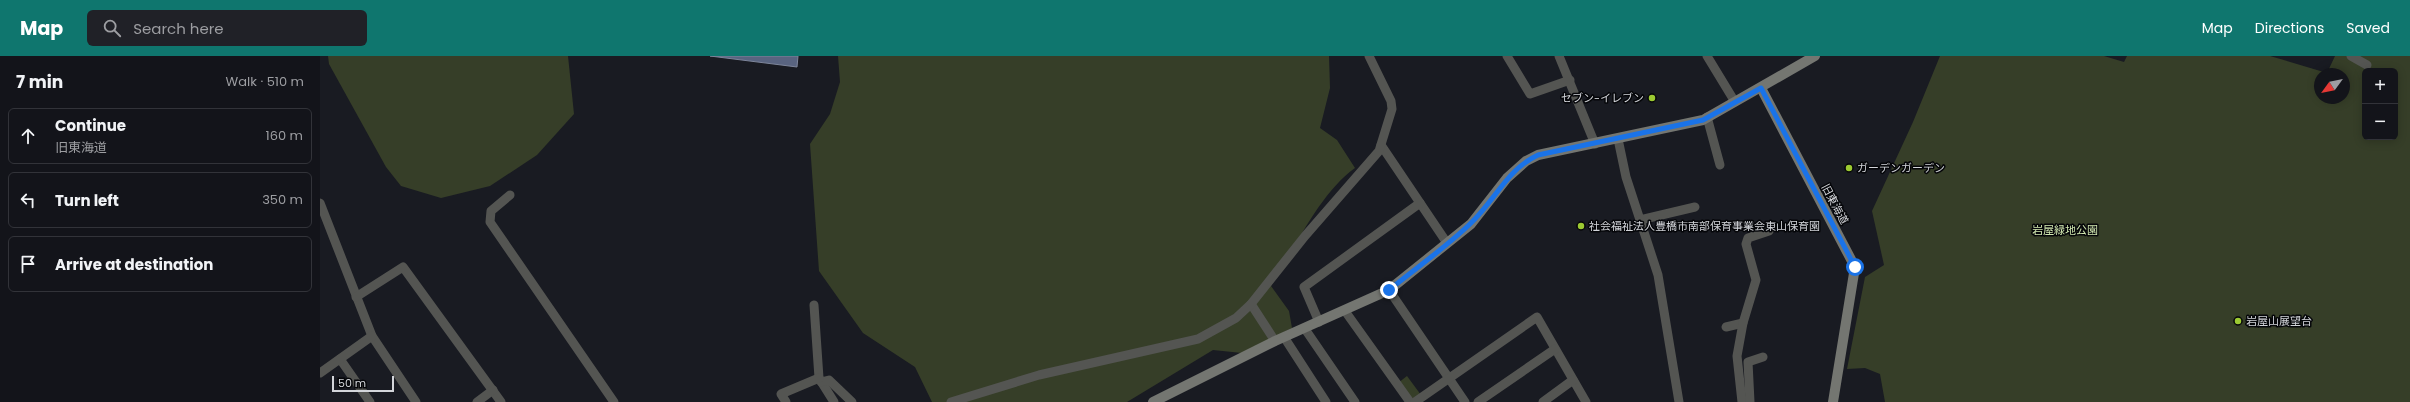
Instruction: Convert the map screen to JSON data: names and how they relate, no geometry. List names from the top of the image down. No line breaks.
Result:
{"streets":{"street":["旧東海道"]},"parks":["岩屋緑地公園"],"places":["セブン-イレブン","ガーデンガーデン","社会福祉法人豊橋市南部保育事業会東山保育園","岩屋山展望台"],"scale_bar":"50 m","north":"bottom left","page":{"header":"Map","search":"Search here","nav":["Map","Directions","Saved"],"heading":["7 min","Walk · 510 m"],"map_buttons":["+","−"],"list":[["Continue","旧東海道","160 m"],["Turn left","350 m"],"Arrive at destination"],"scale":"50 m"}}
